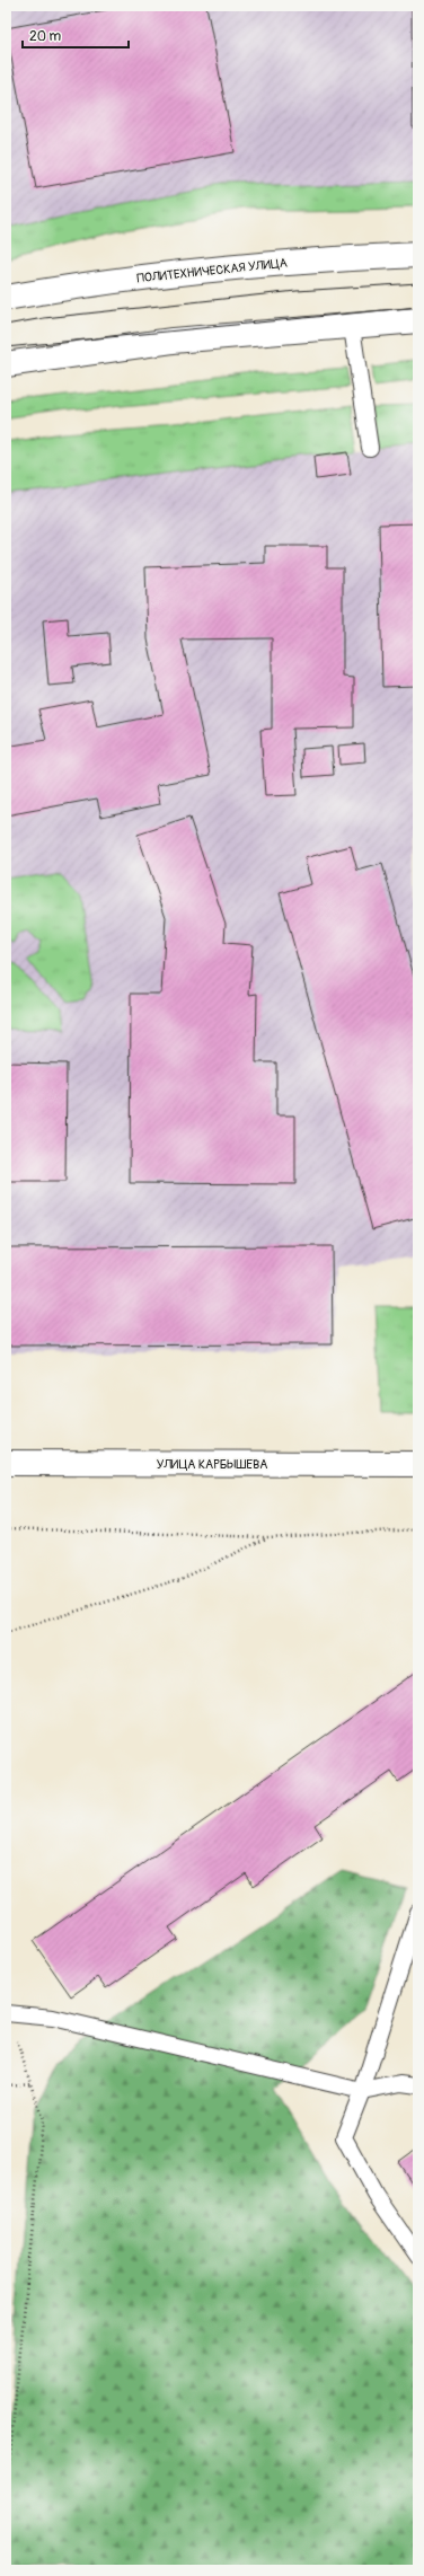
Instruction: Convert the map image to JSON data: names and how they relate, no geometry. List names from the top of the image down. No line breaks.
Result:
{"streets":{"main road":["ПОЛИТЕХНИЧЕСКАЯ УЛИЦА","УЛИЦА КАРБЫШЕВА"]},"scale_bar":"20 m"}
